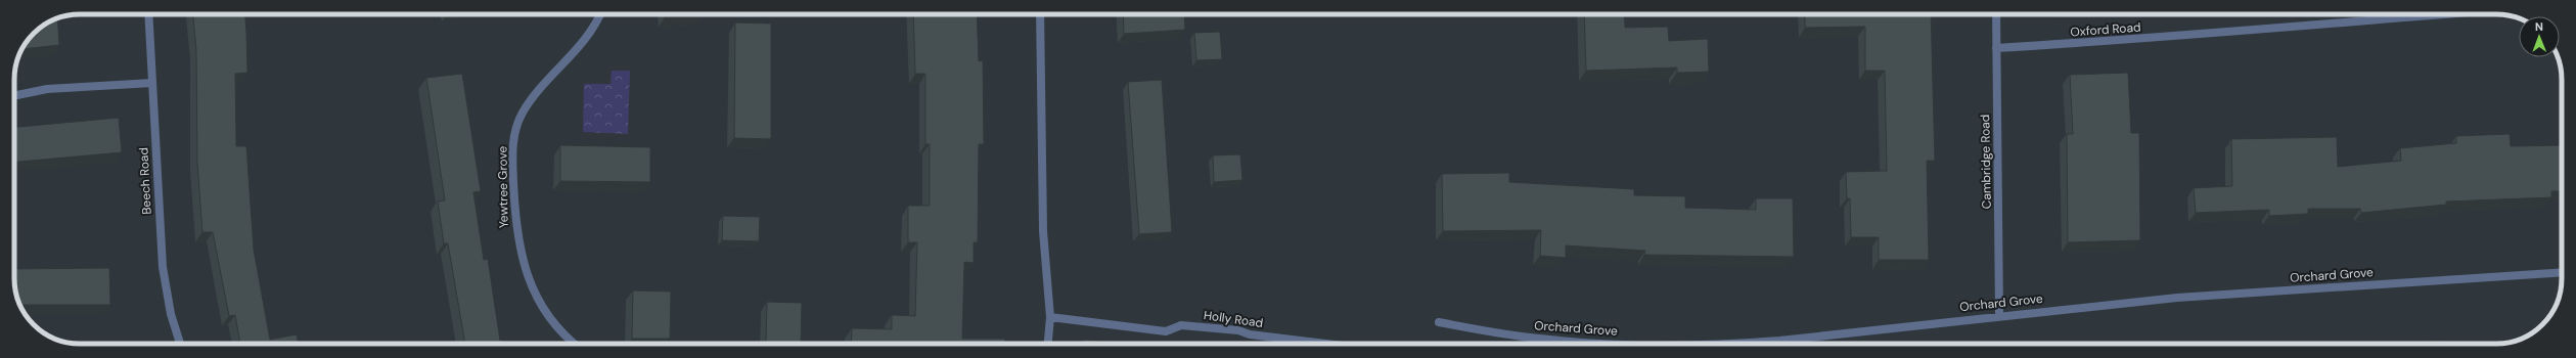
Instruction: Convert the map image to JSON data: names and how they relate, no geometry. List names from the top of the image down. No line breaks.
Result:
{"streets":{"street":["Oxford Road","Cambridge Road","Beech Road","Yewtree Grove","Orchard Grove","Holly Road"]},"crossings":[["Oxford Road","Cambridge Road"],["Cambridge Road","Orchard Grove"]],"north":"top"}
